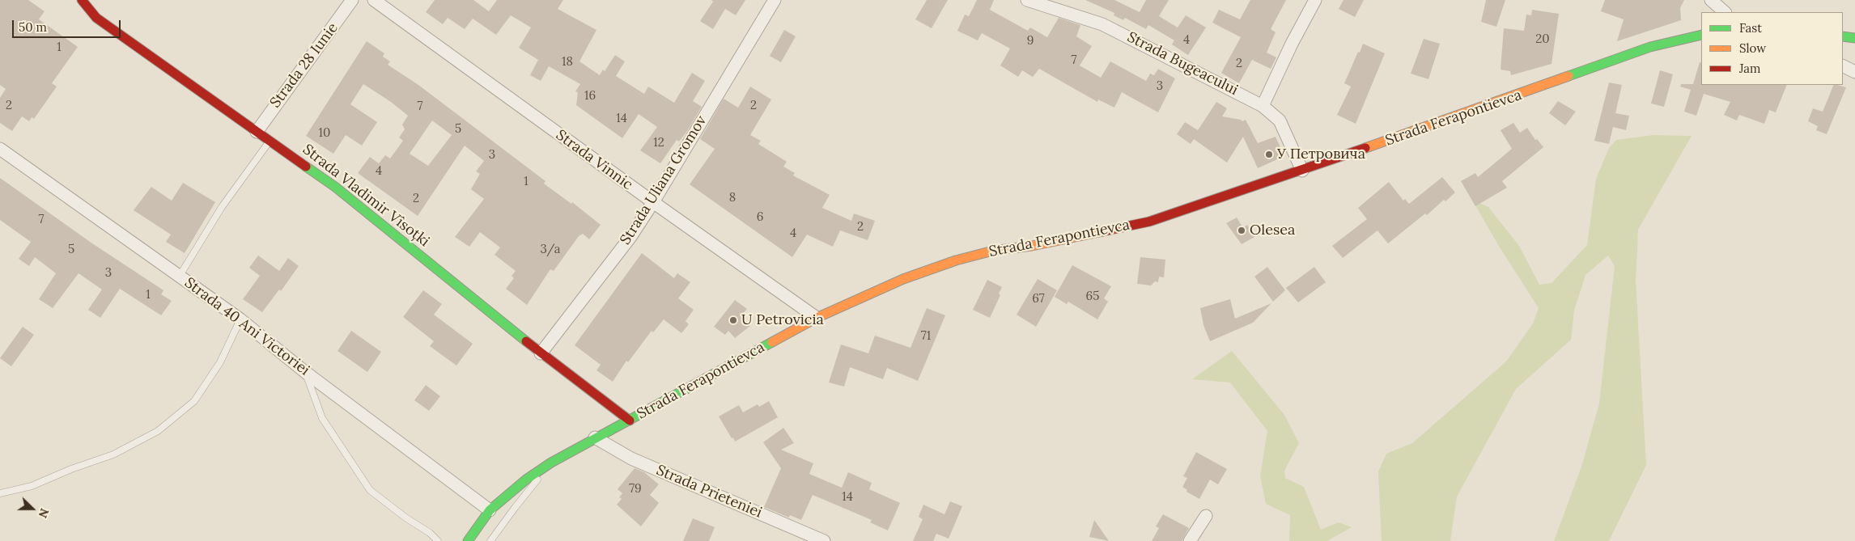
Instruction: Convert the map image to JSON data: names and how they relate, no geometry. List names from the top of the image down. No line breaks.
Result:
{"streets":{"main road":["Strada Ferapontievca","Strada Vladimir Vîsoțki"],"street":["Strada Bugeacului","Strada 28 Iunie","Strada Vinnic","Strada Uliana Gromov","Strada 40 Ani Victoriei","Strada Prieteniei"]},"crossings":[["Strada Bugeacului","Strada Ferapontievca"],["Strada 28 Iunie","Strada Vladimir Vîsoțki"],["Strada Ferapontievca","Strada Vinnic"],["Strada Ferapontievca","Strada Vladimir Vîsoțki"],["Strada Ferapontievca","Strada 40 Ani Victoriei"],["Strada Ferapontievca","Strada Prieteniei"],["Strada Vinnic","Strada Uliana Gromov"],["Strada Uliana Gromov","Strada Vladimir Vîsoțki"]],"places":["У Петровича","Olesea","U Petrovicia"],"house_numbers":["20","4","9","1","7","18","2","3","16","2","2","7","14","5","10","12","3","4","1","8","2","6","7","2","4","5","3/a","3","1","65","67","71","79","14"],"legend":["Fast","Slow","Jam"],"scale_bar":"50 m","north":"right"}
